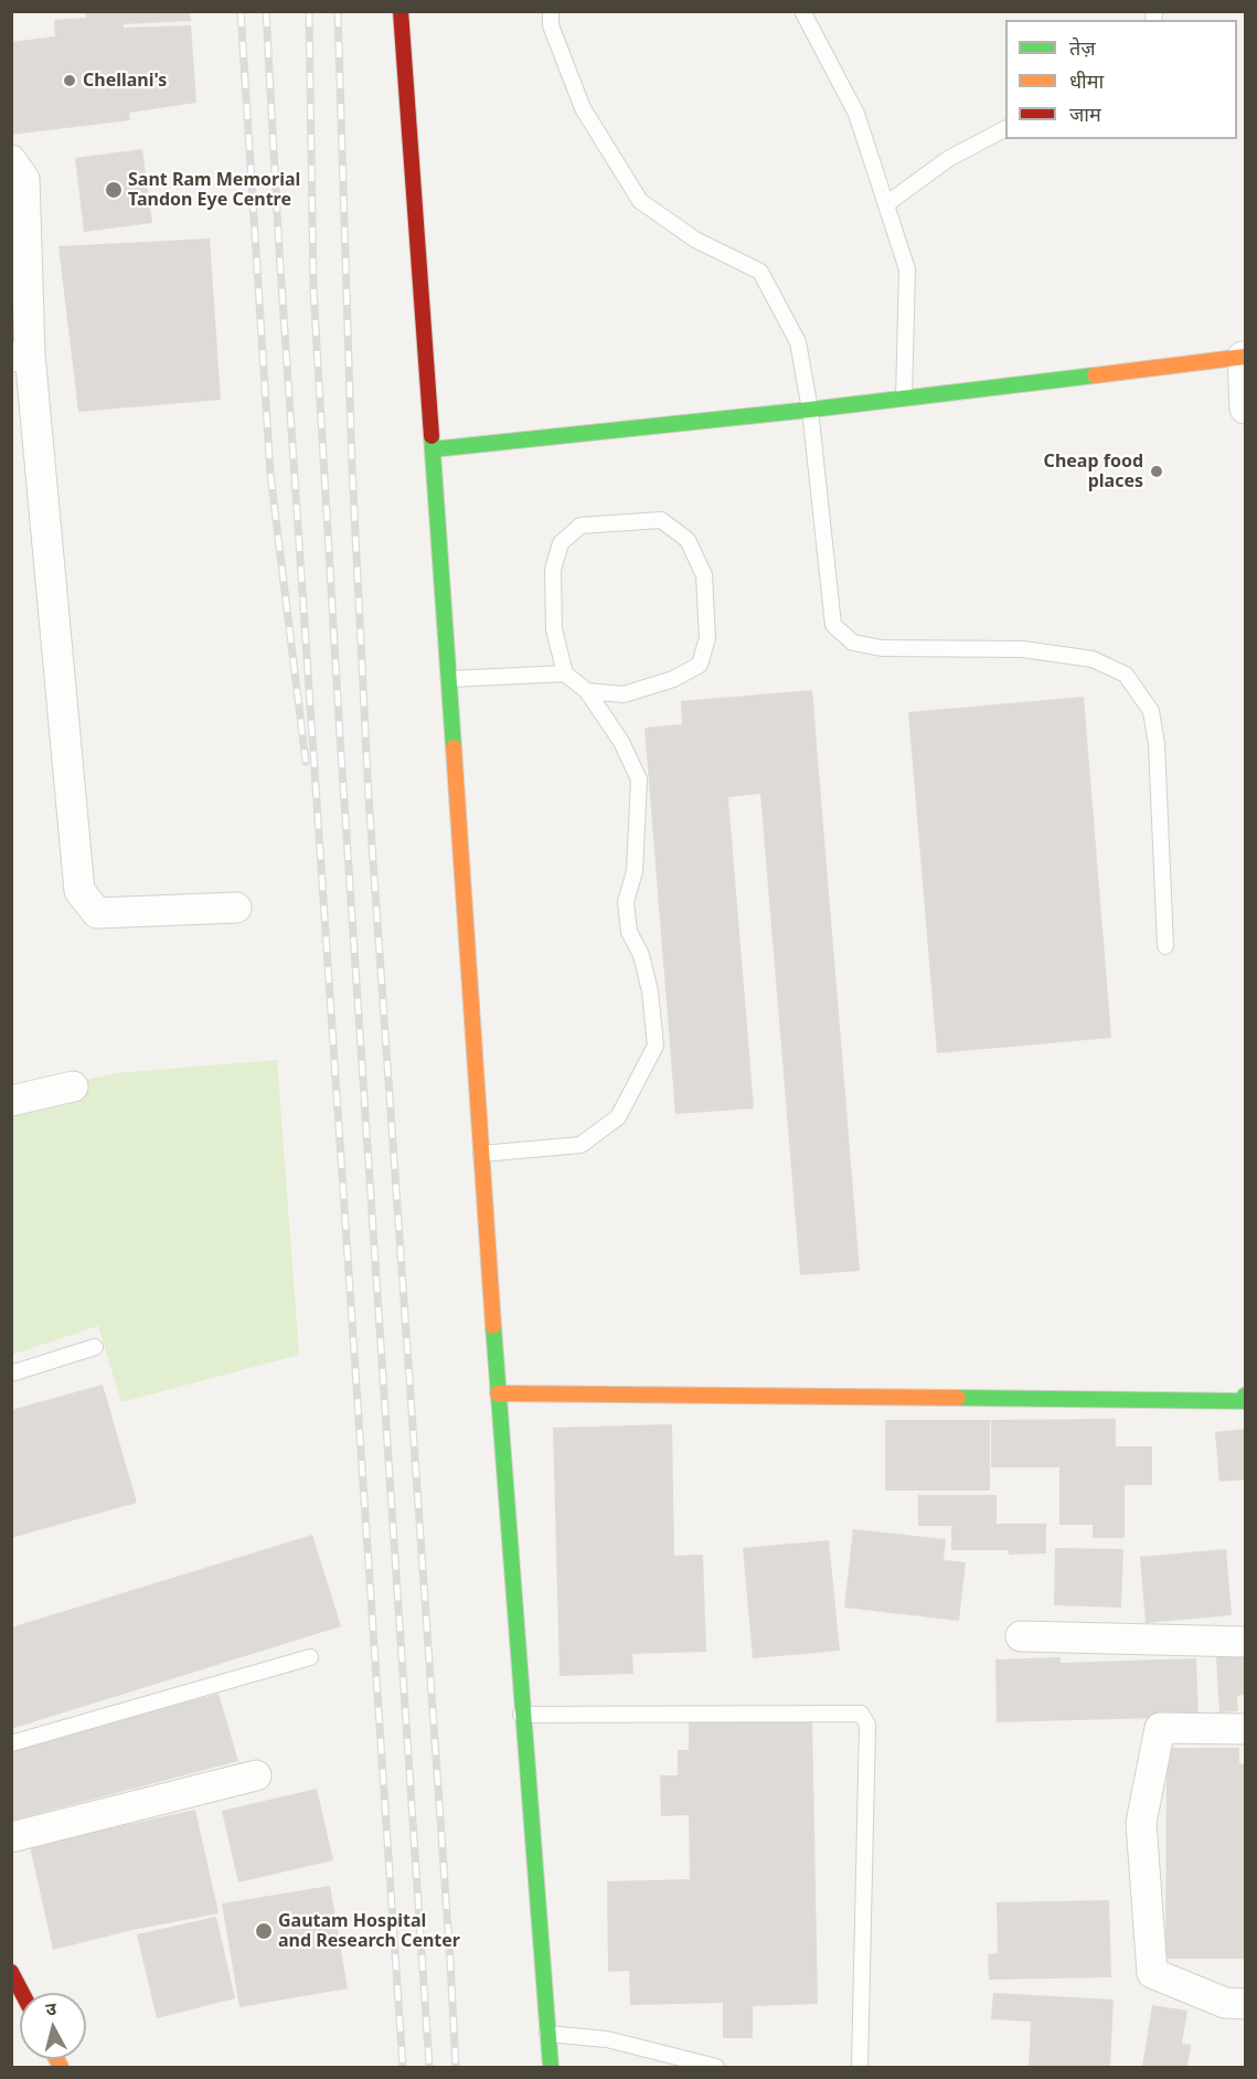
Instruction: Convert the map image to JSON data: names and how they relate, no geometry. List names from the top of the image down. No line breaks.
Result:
{"places":["Chellani's","Sant Ram Memorial Tandon Eye Centre","Cheap food places","Gautam Hospital and Research Center"],"legend":["तेज़","धीमा","जाम"],"north":"top"}
